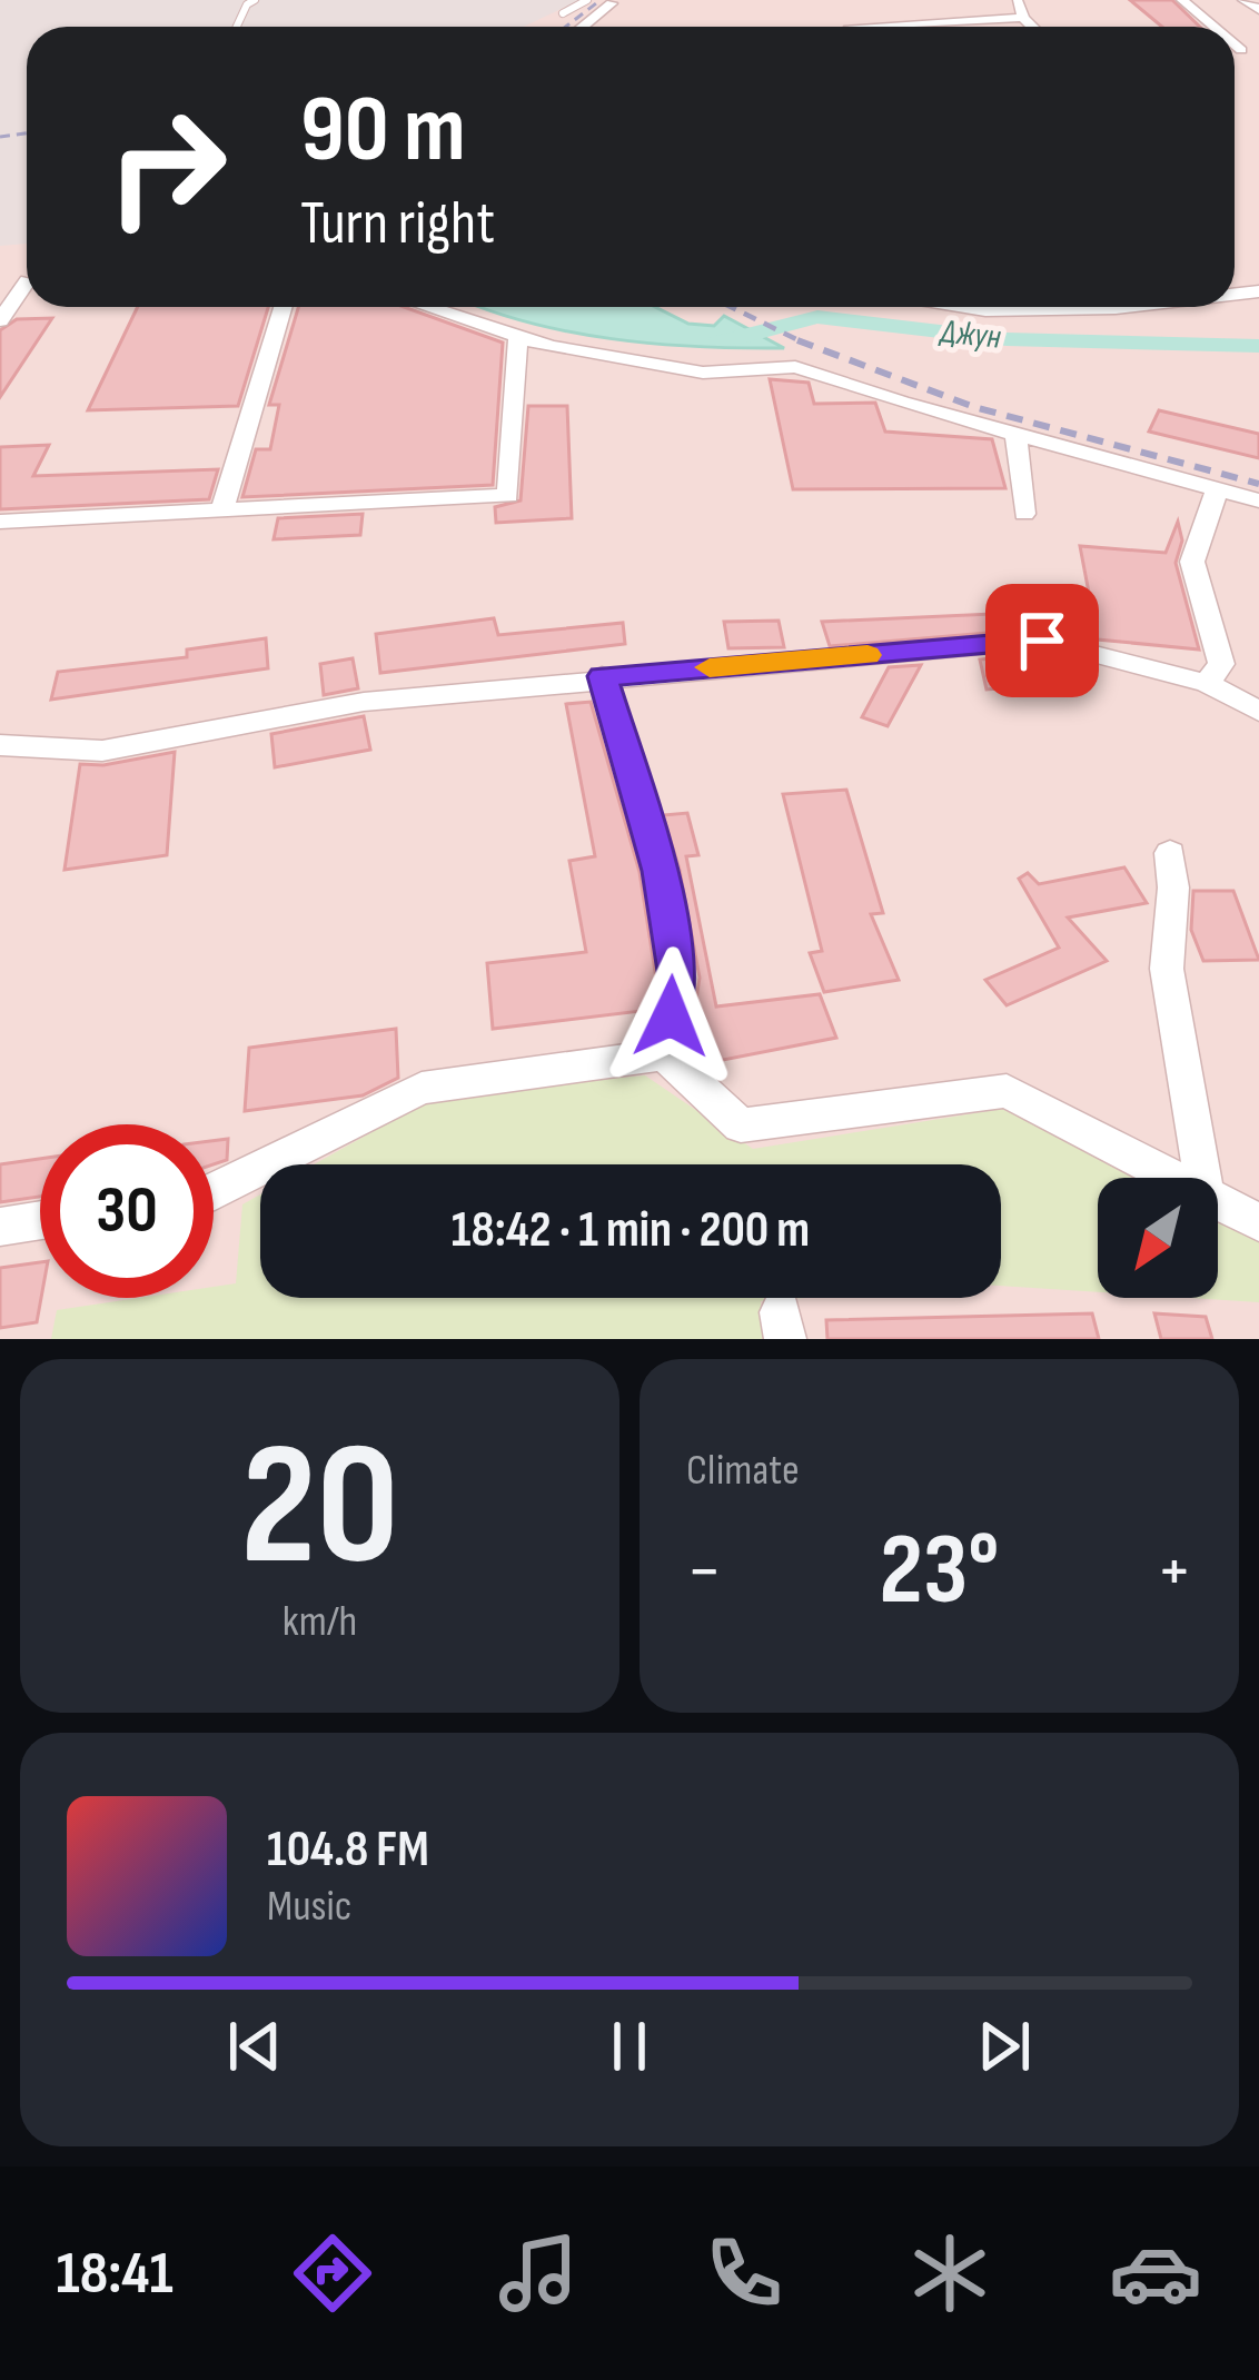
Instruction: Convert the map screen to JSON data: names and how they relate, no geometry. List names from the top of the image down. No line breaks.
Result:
{"water":["Джун"],"north":"bottom left","page":{"turn":["90 m","Turn right"],"limit":"30","trip":"18:42 · 1 min · 200 m","tile":[["20","km/h"],"Climate"],"heat":["−","23°","+"],"song":["104.8 FM","Music"],"tabs":"18:41"}}
